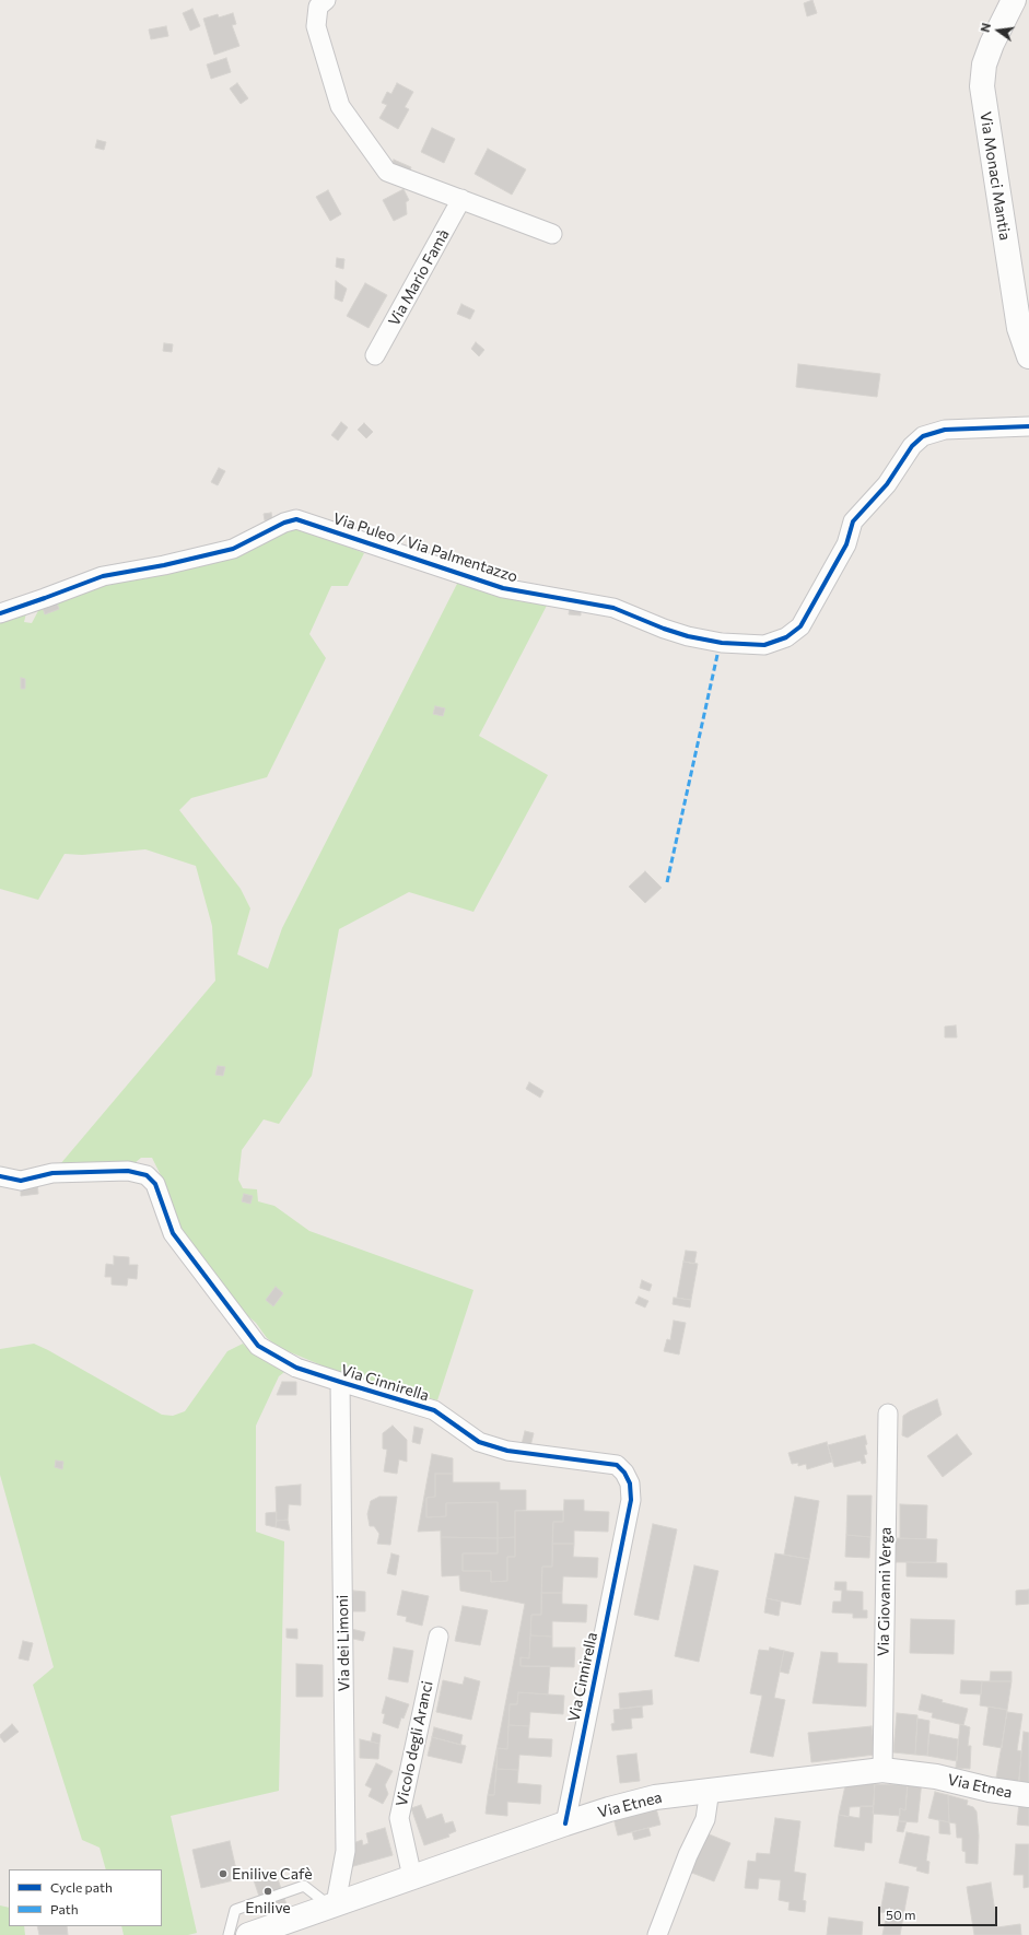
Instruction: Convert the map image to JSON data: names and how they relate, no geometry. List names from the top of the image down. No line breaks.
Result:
{"streets":{"main road":["Via Monaci Mantia","Via Etnea"],"street":["Via Mario Famà","Via Puleo / Via Palmentazzo","Via Cinnirella","Via Giovanni Verga","Via dei Limoni","Vicolo degli Aranci"]},"crossings":[["Via Cinnirella","Via dei Limoni"],["Via Cinnirella","Via Etnea"],["Via Giovanni Verga","Via Etnea"],["Via dei Limoni","Via Etnea"],["Vicolo degli Aranci","Via Etnea"]],"places":["Enilive Cafè","Enilive"],"legend":["Cycle path","Path"],"scale_bar":"50 m","north":"left"}
